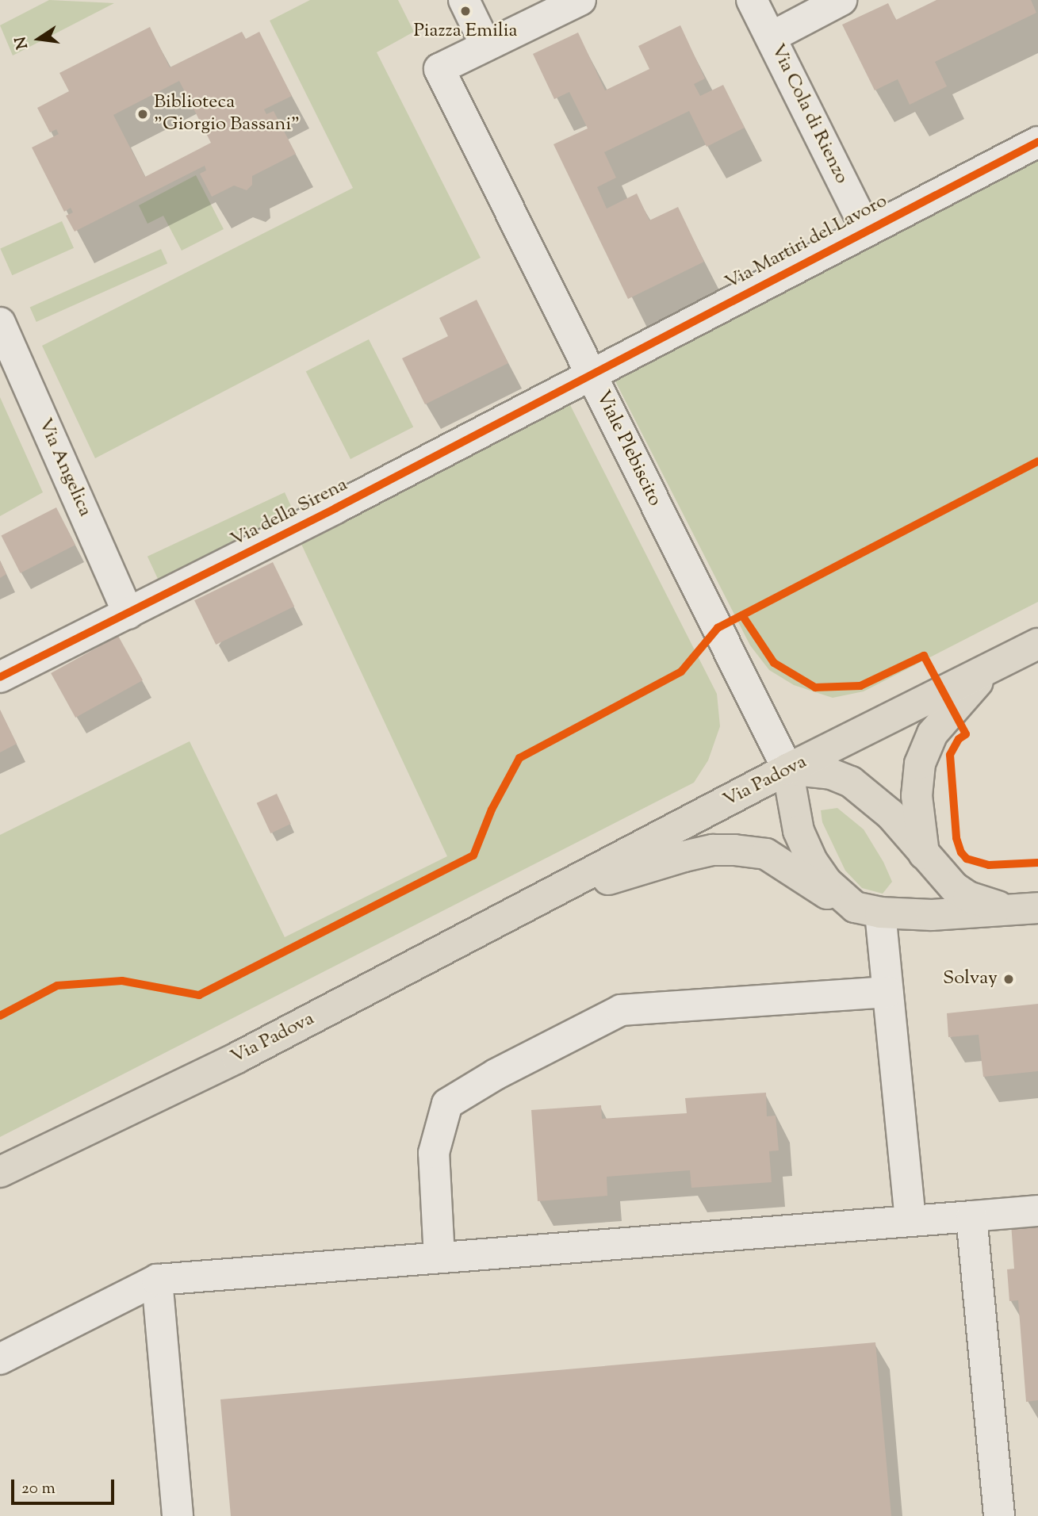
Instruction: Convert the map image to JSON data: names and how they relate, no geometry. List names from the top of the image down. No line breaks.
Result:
{"streets":{"main road":["Via Padova"],"street":["Via Cola di Rienzo","Via Martiri del Lavoro","Viale Plebiscito","Via Angelica","Via della Sirena"]},"crossings":[["Via Cola di Rienzo","Via Martiri del Lavoro"],["Via Martiri del Lavoro","Viale Plebiscito"],["Via Martiri del Lavoro","Via della Sirena"],["Viale Plebiscito","Via della Sirena"],["Viale Plebiscito","Via Padova"],["Via Angelica","Via della Sirena"]],"places":["Piazza Emilia","Biblioteca \"Giorgio Bassani\"","Solvay"],"scale_bar":"20 m","north":"left"}
